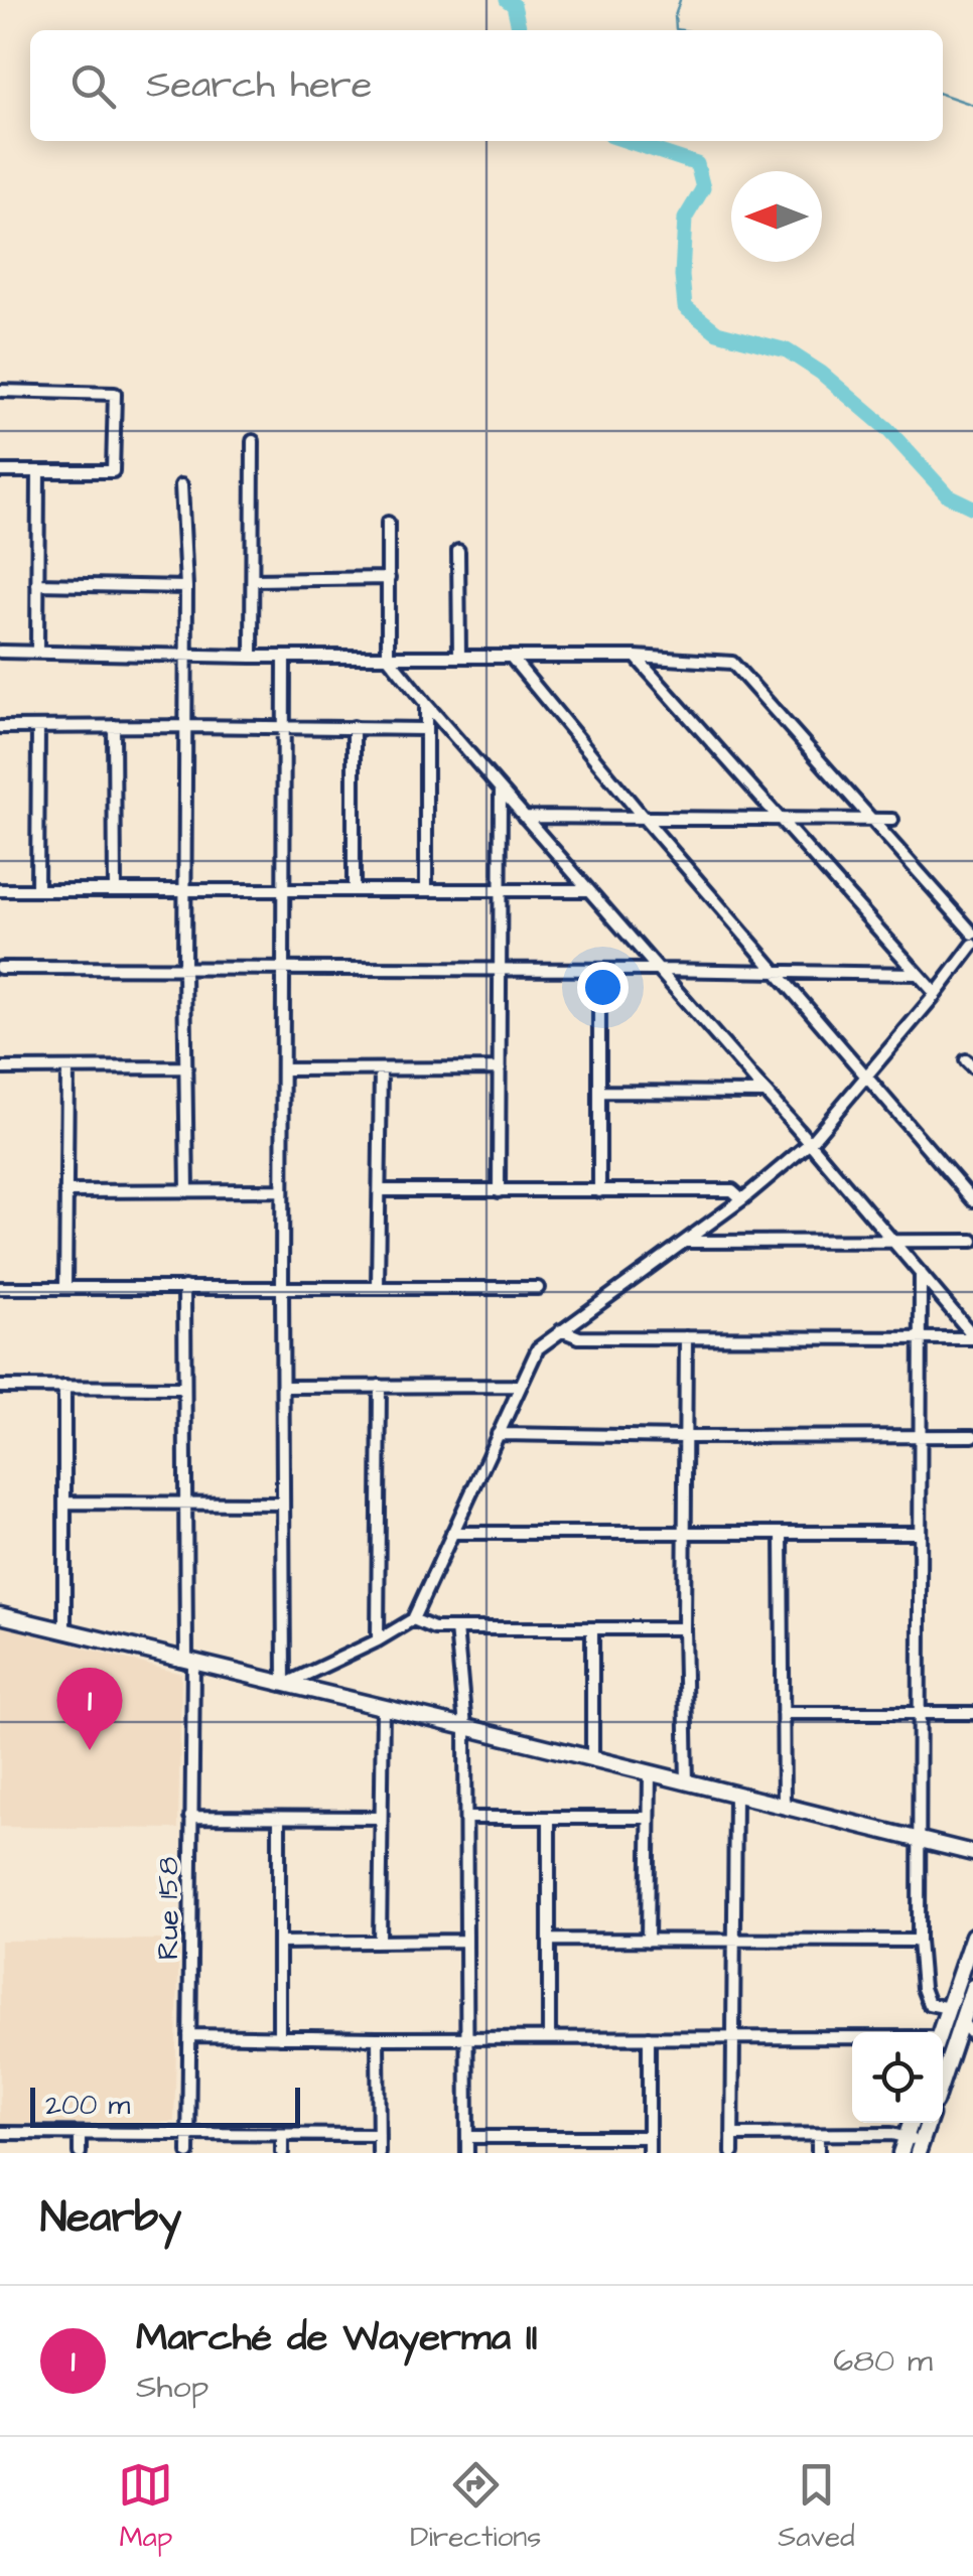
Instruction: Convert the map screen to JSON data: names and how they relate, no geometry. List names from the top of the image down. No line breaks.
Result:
{"streets":{"street":["Rue 158"]},"scale_bar":"200 m","north":"left","page":{"search":"Search here","pins":"1","scale":"200 m","heading":"Nearby","list":[{"mark":"1","name":"Marché de Wayerma II","note":"Shop","value":"680 m"}],"nav":["Map","Directions","Saved"]}}
